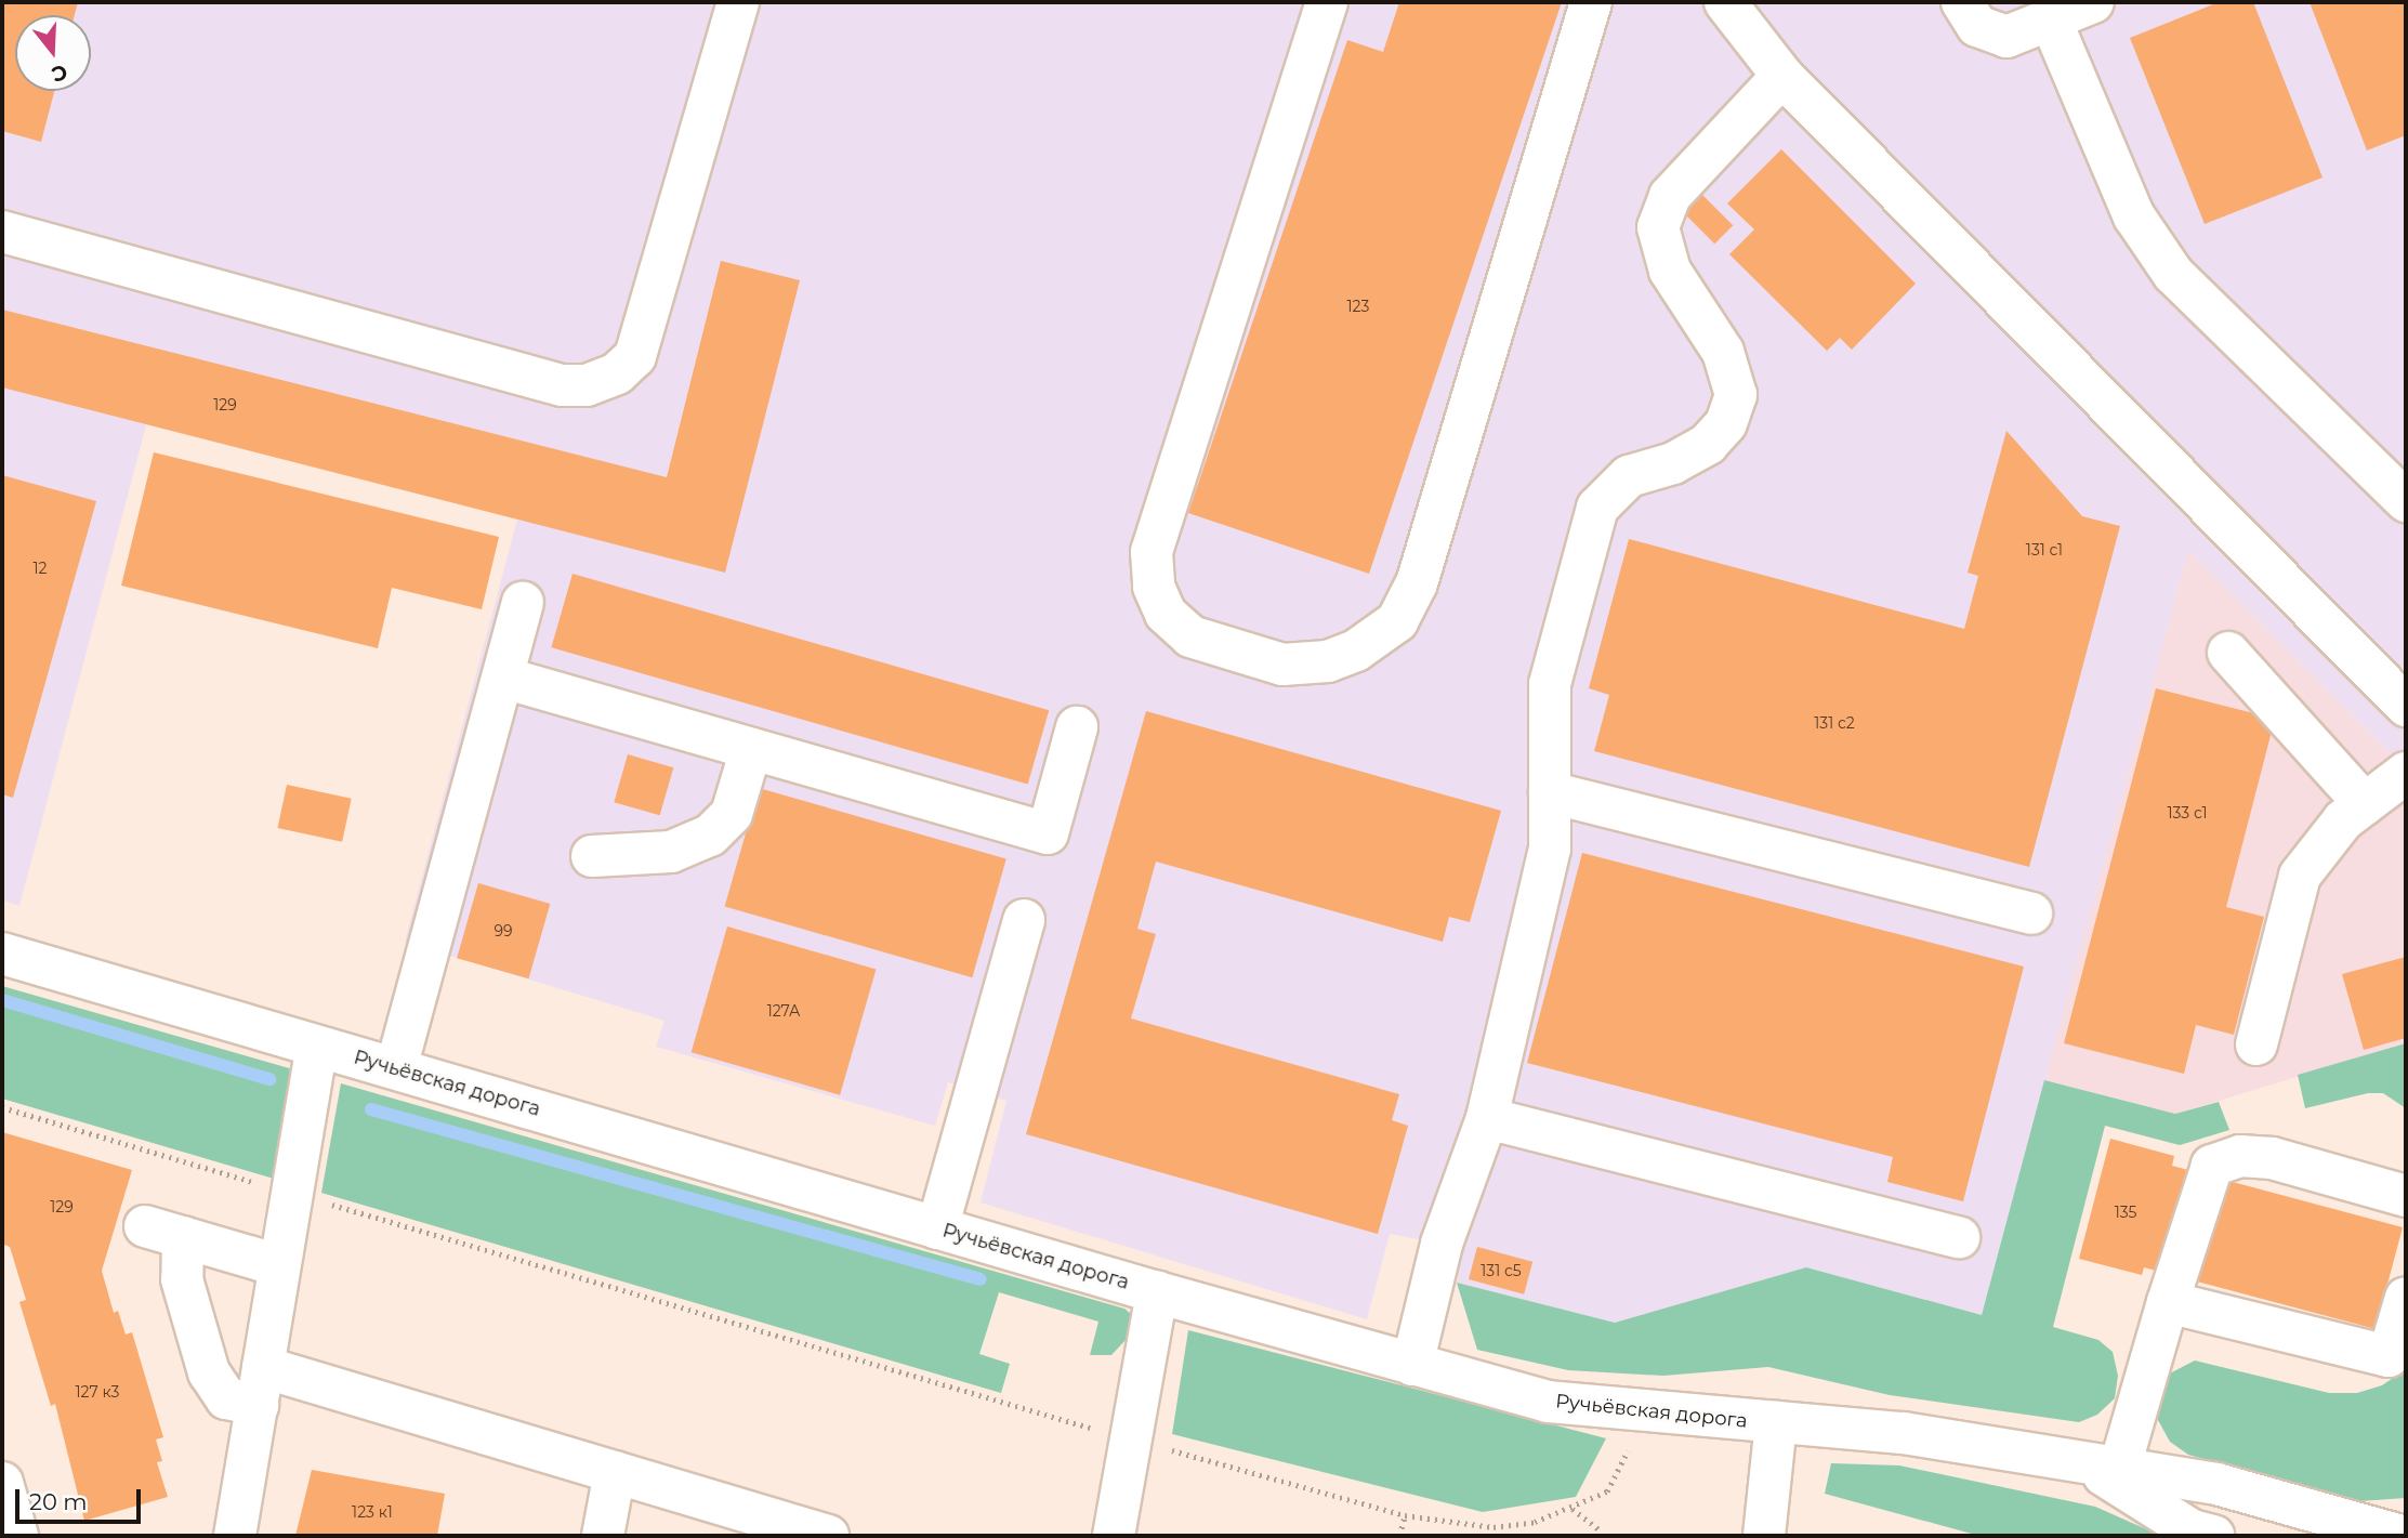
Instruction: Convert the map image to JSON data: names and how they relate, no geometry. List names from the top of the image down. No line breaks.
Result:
{"streets":{"street":["Ручьёвская дорога"]},"house_numbers":["123","129","131 с1","12","131 с2","133 с1","99","127А","129","135","131 с5","127 к3","123 к1"],"scale_bar":"20 m","north":"bottom"}
